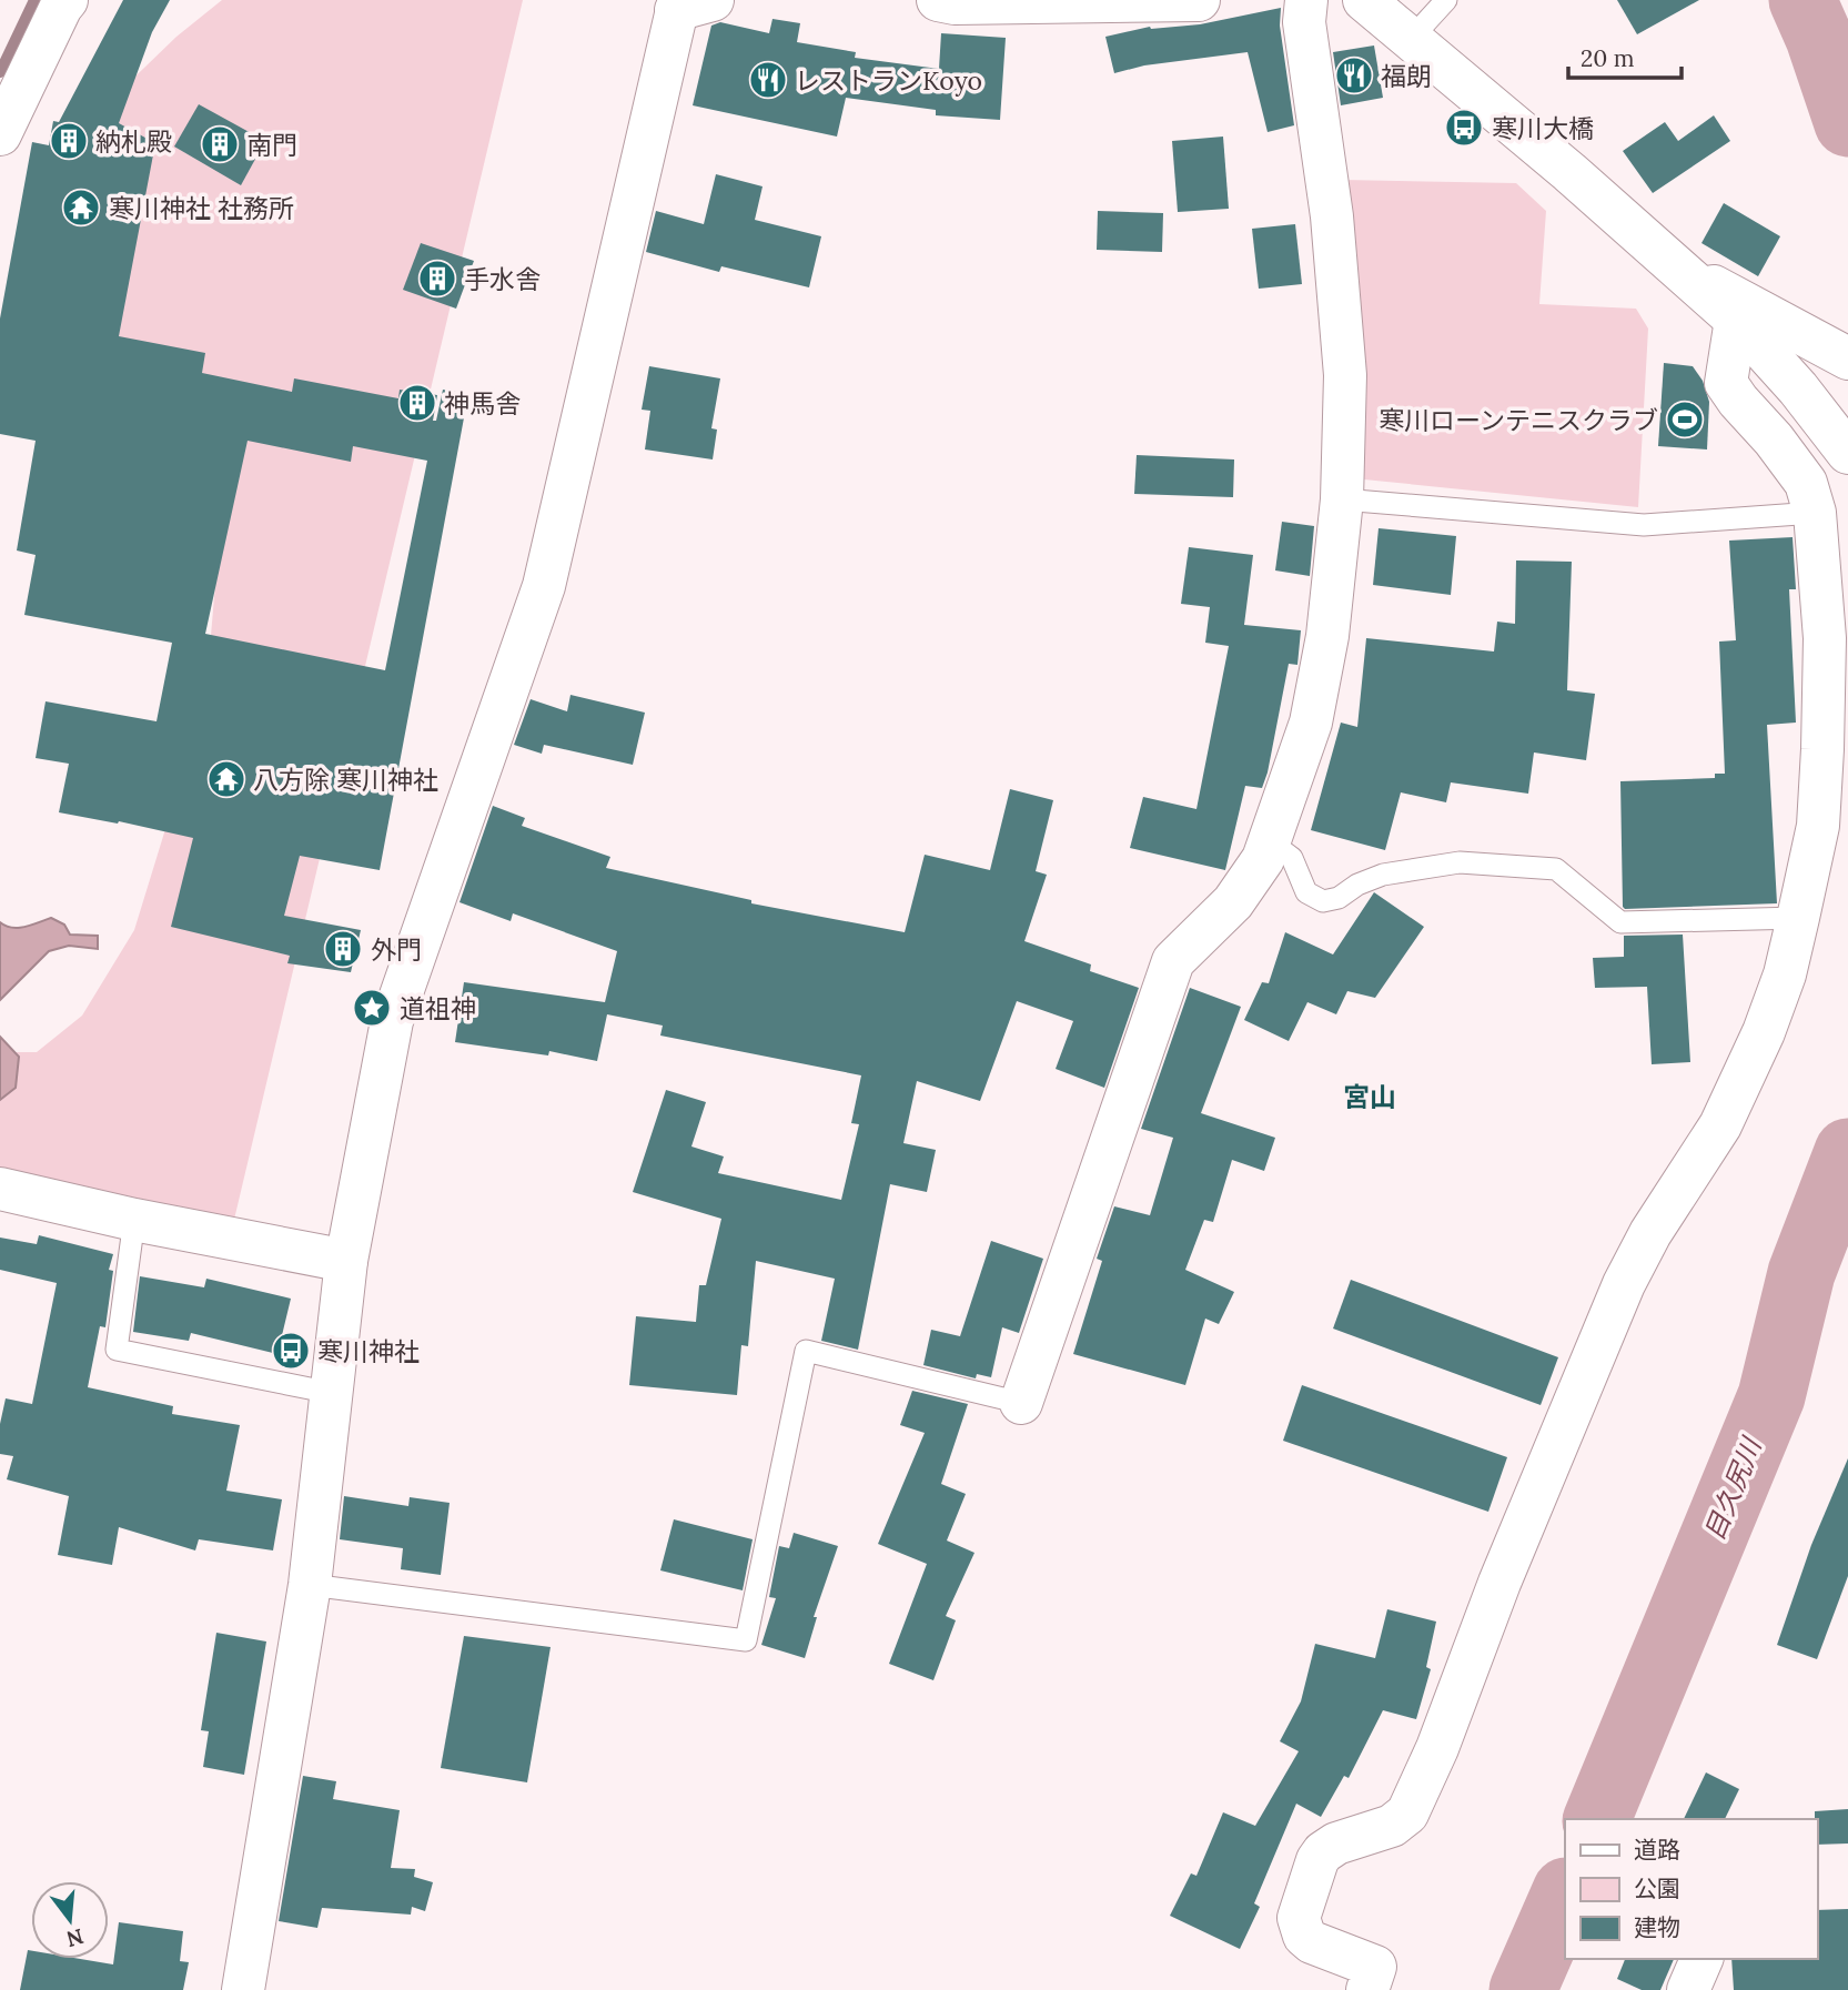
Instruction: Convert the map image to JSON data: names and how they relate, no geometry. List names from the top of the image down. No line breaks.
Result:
{"districts":["宮山"],"water":["目久尻川"],"places":{"restaurant":["福朗","レストランKoyo"],"bus stop":["寒川大橋","寒川神社"],"building":["納札殿","南門","手水舎","神馬舎","外門"],"temple":["寒川神社 社務所","八方除 寒川神社"],"sports":["寒川ローンテニスクラブ"],"place":["道祖神"]},"legend":["道路","公園","建物"],"scale_bar":"20 m","north":"bottom"}
